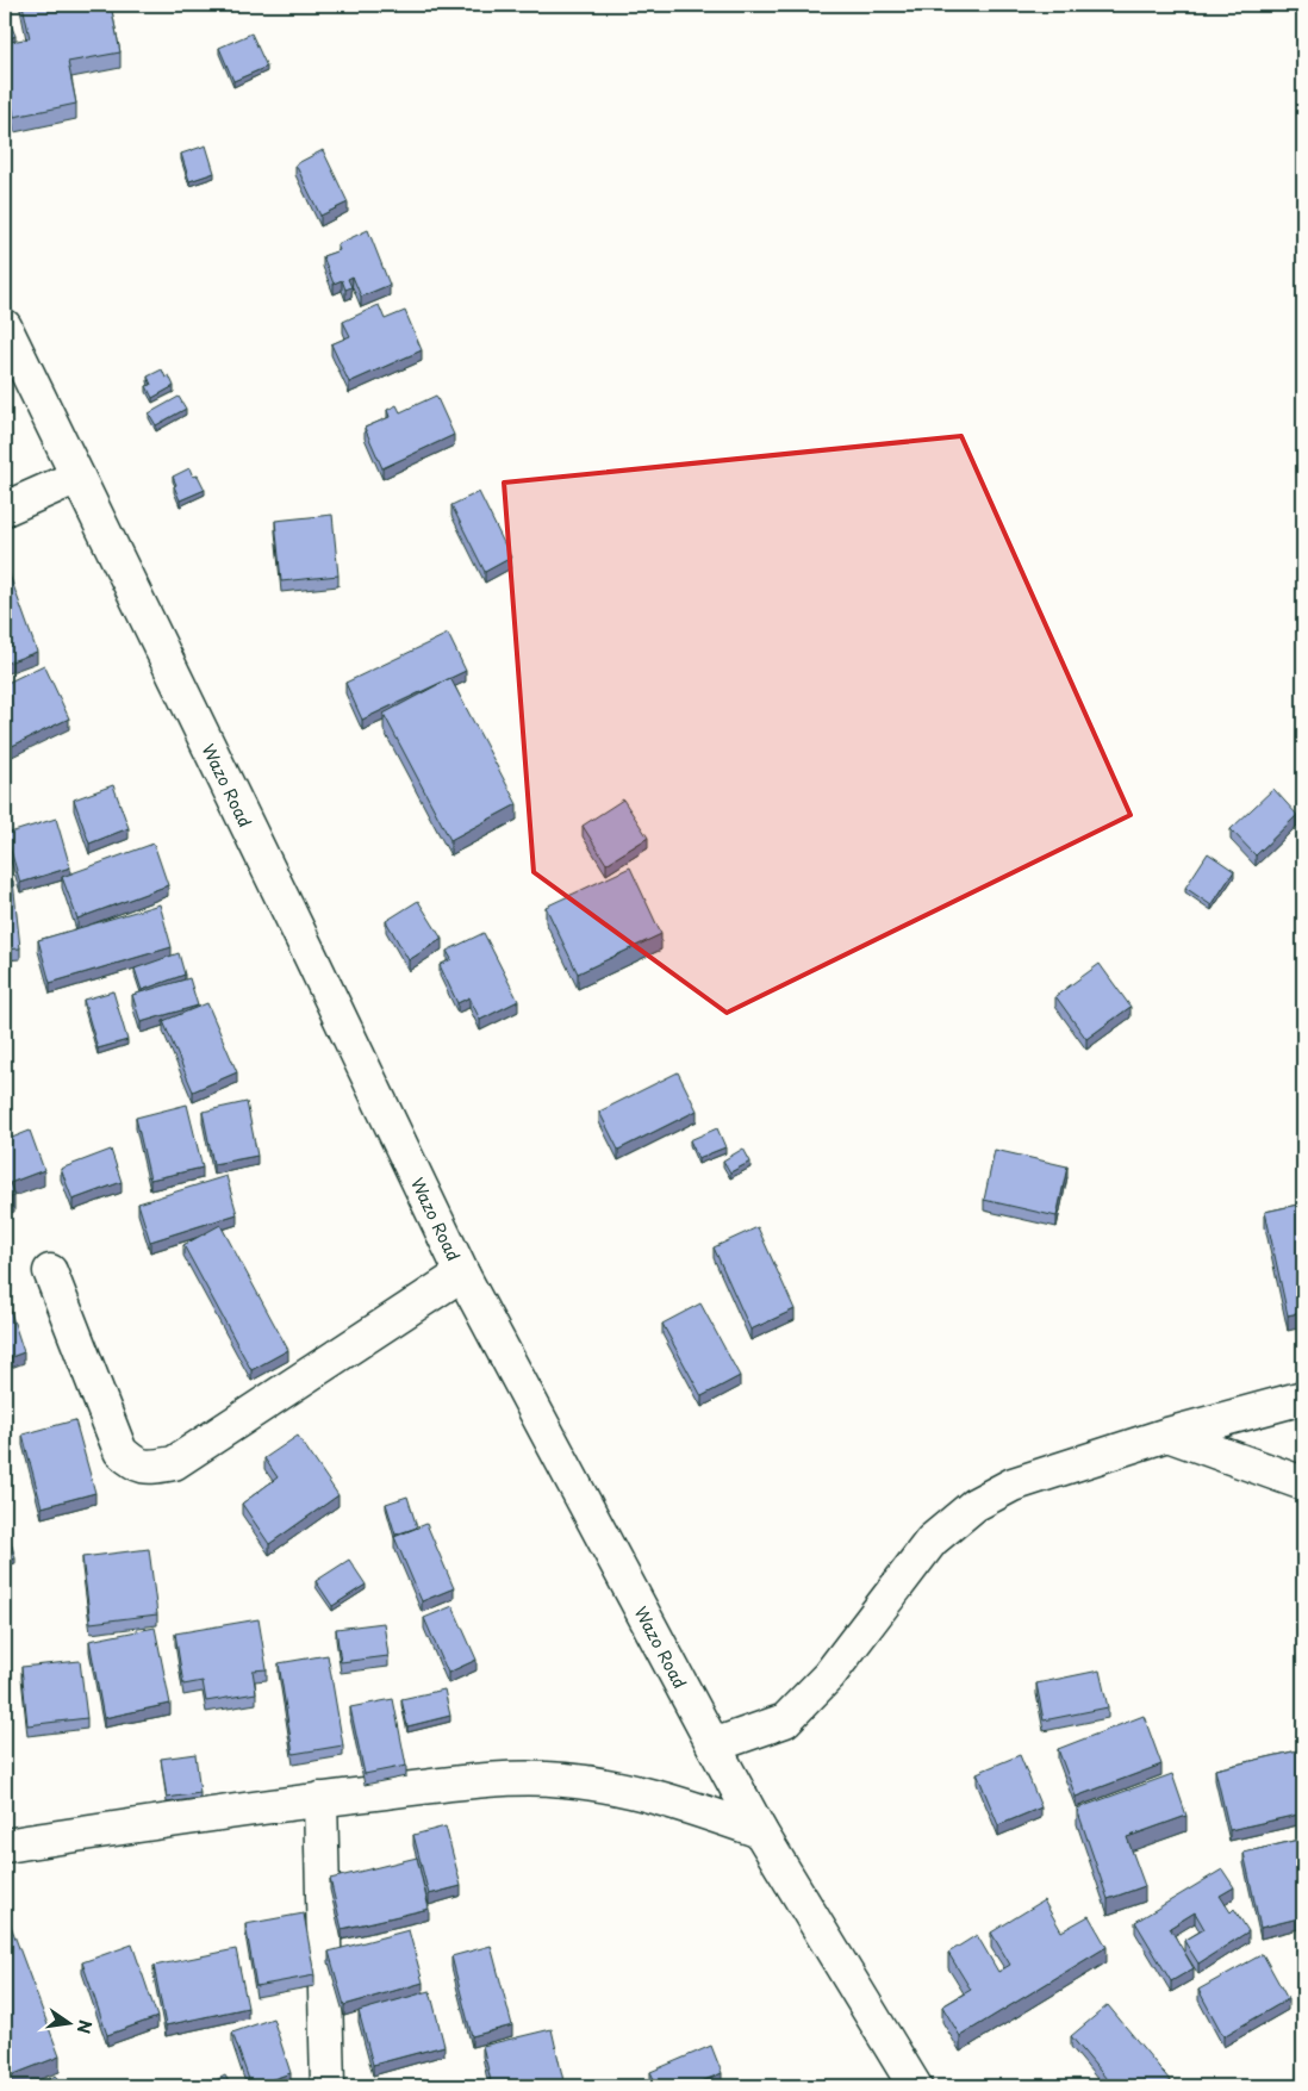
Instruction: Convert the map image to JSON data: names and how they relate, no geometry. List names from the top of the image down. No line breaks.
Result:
{"streets":{"street":["Wazo Road"]},"north":"right"}
